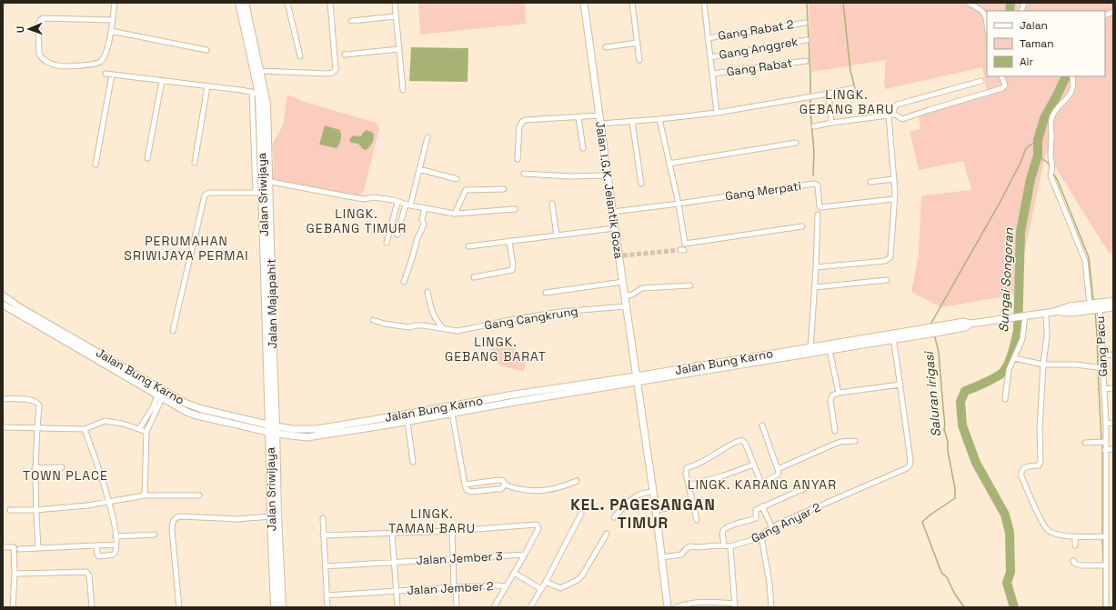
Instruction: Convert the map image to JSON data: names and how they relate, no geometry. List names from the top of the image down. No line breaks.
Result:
{"streets":{"main road":["Jalan I.G.K. Jelantik Goza","Jalan Sriwijaya","Jalan Bung Karno"],"street":["Gang Rabat 2","Gang Anggrek","Gang Rabat","Gang Merpati","Gang Cangkrung","Gang Pacu","Gang Anyar 2","Jalan Jember 3","Jalan Jember 2"]},"crossings":[["Jalan I.G.K. Jelantik Goza","Gang Merpati"],["Jalan I.G.K. Jelantik Goza","Gang Cangkrung"],["Jalan I.G.K. Jelantik Goza","Jalan Bung Karno"],["Jalan I.G.K. Jelantik Goza","Gang Anyar 2"],["Jalan Sriwijaya","Jalan Bung Karno"],["Jalan Bung Karno","Gang Anyar 2"]],"districts":["LINGK. GEBANG BARU","LINGK. GEBANG TIMUR","PERUMAHAN SRIWIJAYA PERMAI","LINGK. GEBANG BARAT","TOWN PLACE","LINGK. KARANG ANYAR","KEL. PAGESANGAN TIMUR","LINGK. TAMAN BARU"],"water":["Sungai Songoran","Saluran irigasi"],"legend":["Jalan","Taman","Air"],"north":"left"}
